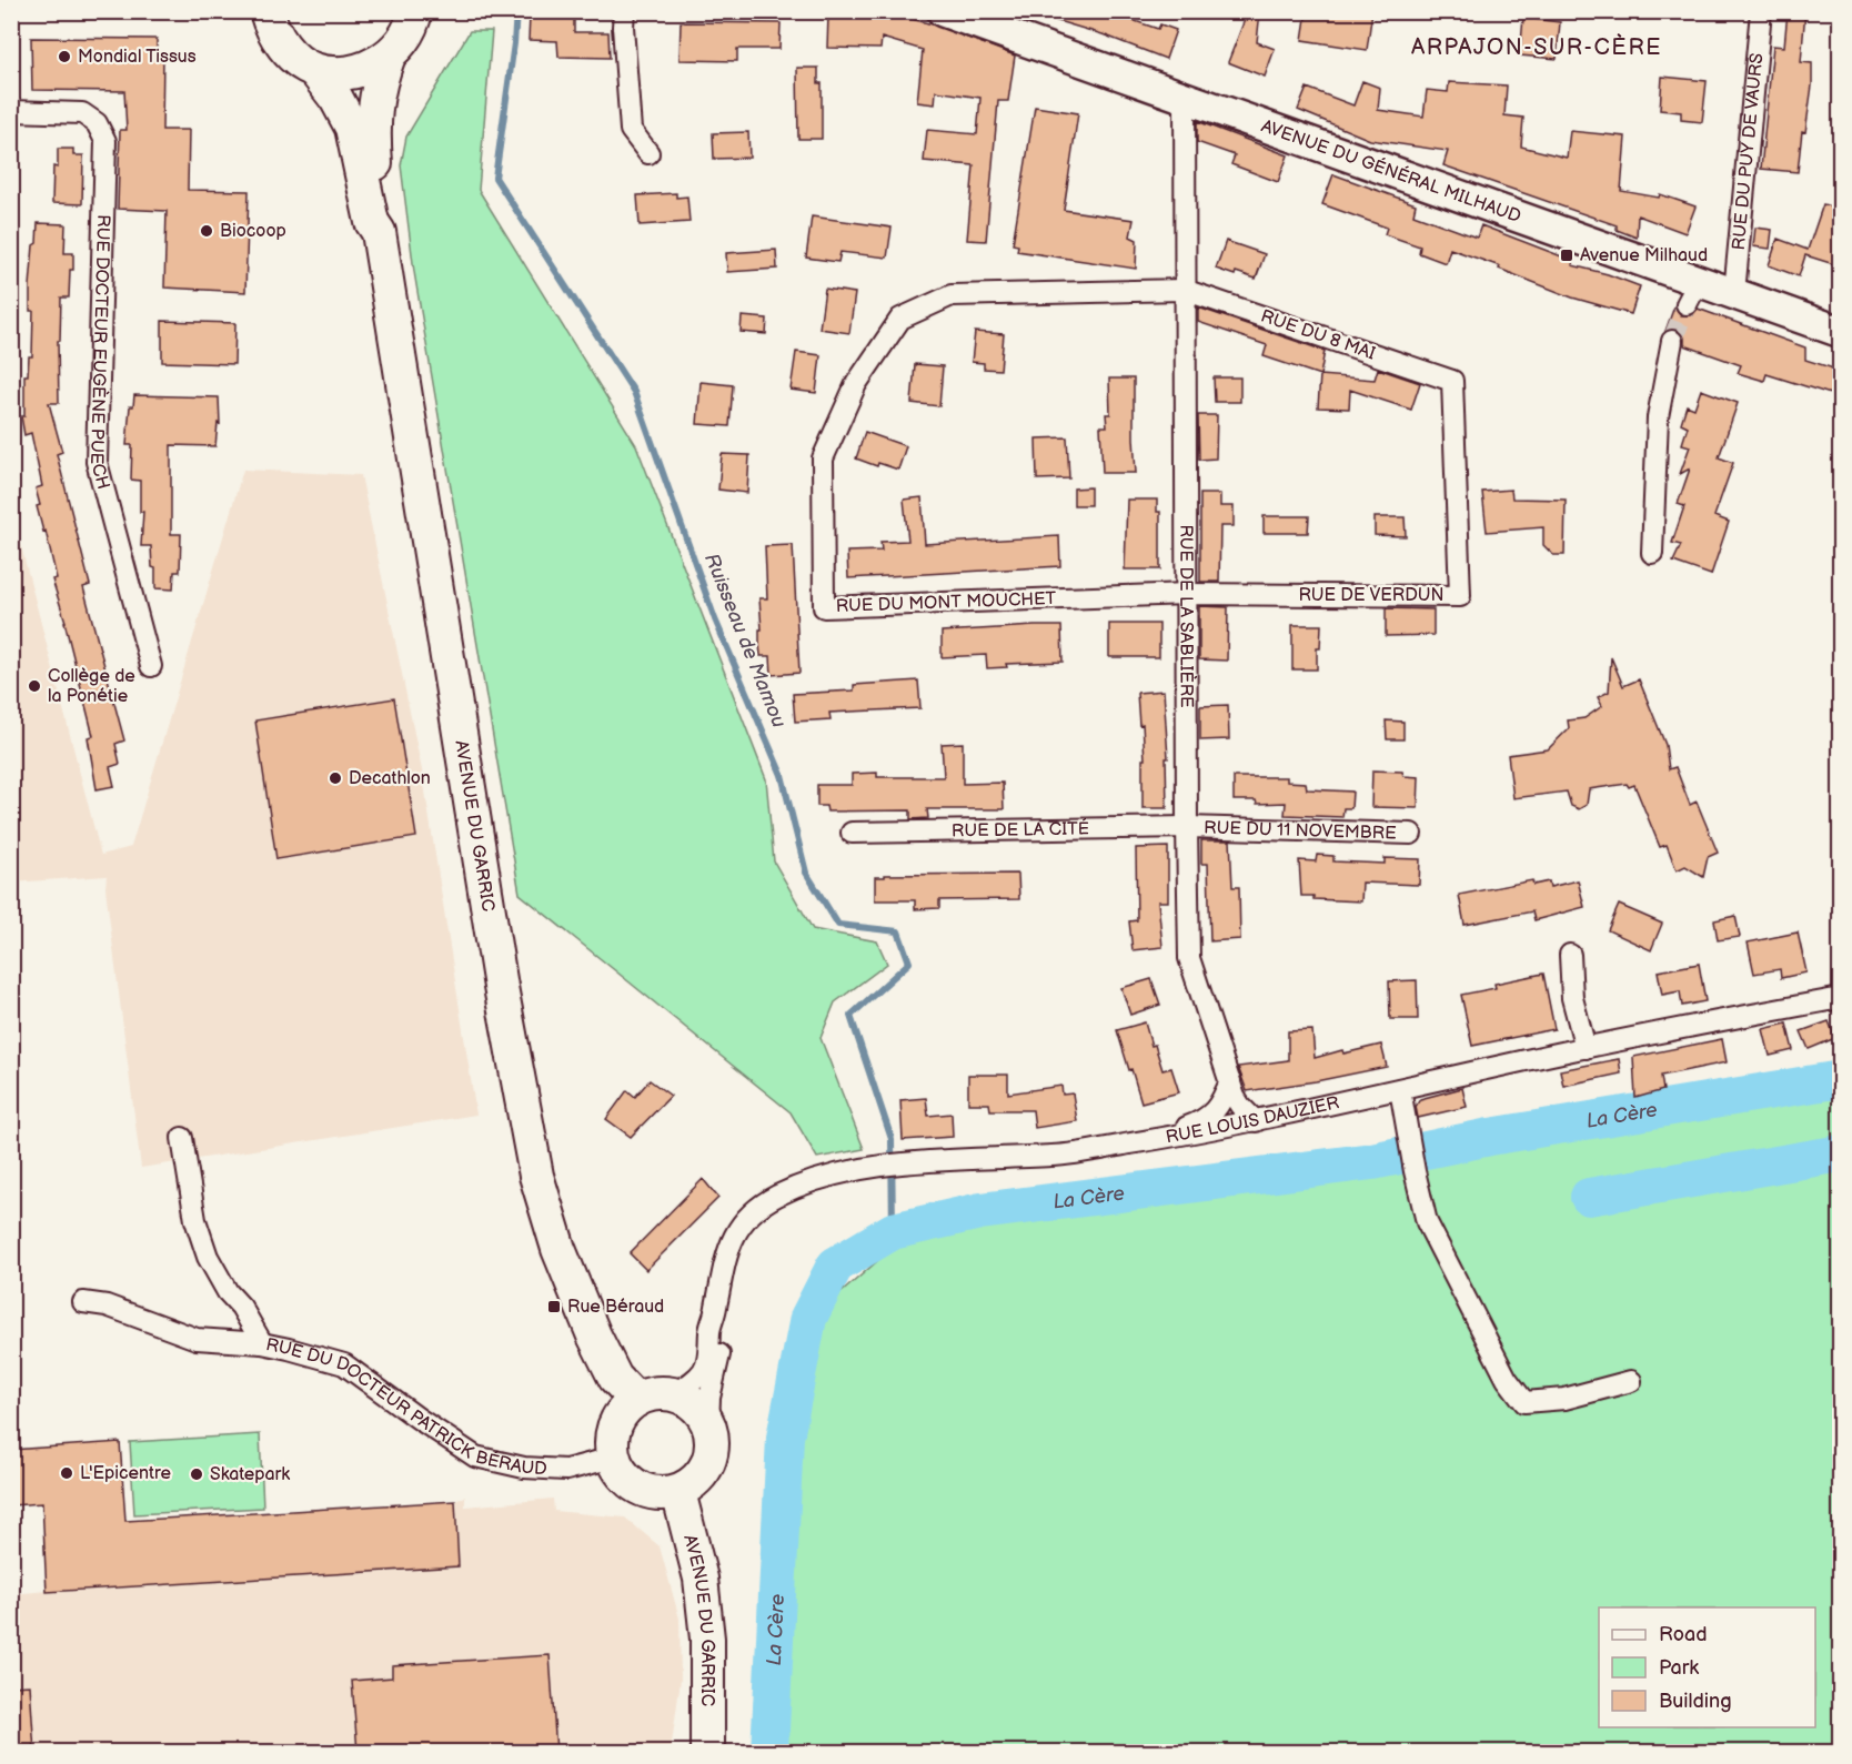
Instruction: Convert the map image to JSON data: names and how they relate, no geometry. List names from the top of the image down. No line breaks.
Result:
{"streets":{"main road":["AVENUE DU GÉNÉRAL MILHAUD","AVENUE DU GARRIC"],"street":["RUE DU PUY DE VAURS","RUE DU 8 MAI","RUE DOCTEUR EUGÈNE PUECH","RUE DE VERDUN","RUE DU MONT MOUCHET","RUE DE LA SABLIÈRE","RUE DE LA CITÉ","RUE DU 11 NOVEMBRE","RUE LOUIS DAUZIER","RUE DU DOCTEUR PATRICK BÉRAUD"]},"crossings":[["RUE DU PUY DE VAURS","AVENUE DU GÉNÉRAL MILHAUD"],["AVENUE DU GÉNÉRAL MILHAUD","RUE DE LA SABLIÈRE"],["RUE DU 8 MAI","RUE DE VERDUN"],["RUE DU 8 MAI","RUE DU MONT MOUCHET"],["RUE DU 8 MAI","RUE DE LA SABLIÈRE"],["RUE DE VERDUN","RUE DU MONT MOUCHET"],["RUE DE VERDUN","RUE DE LA SABLIÈRE"],["RUE DU MONT MOUCHET","RUE DE LA SABLIÈRE"],["RUE DE LA SABLIÈRE","RUE DE LA CITÉ"],["RUE DE LA SABLIÈRE","RUE DU 11 NOVEMBRE"],["RUE DE LA SABLIÈRE","RUE LOUIS DAUZIER"],["AVENUE DU GARRIC","RUE DU DOCTEUR PATRICK BÉRAUD"],["RUE DE LA CITÉ","RUE DU 11 NOVEMBRE"]],"districts":["ARPAJON-SUR-CÈRE"],"water":["Ruisseau de Mamou","La Cère"],"places":{"other":["Mondial Tissus","Biocoop","Collège de la Ponétie","Decathlon","L'Epicentre","Skatepark"],"transit":["Avenue Milhaud","Rue Béraud"]},"legend":["Road","Park","Building"]}
